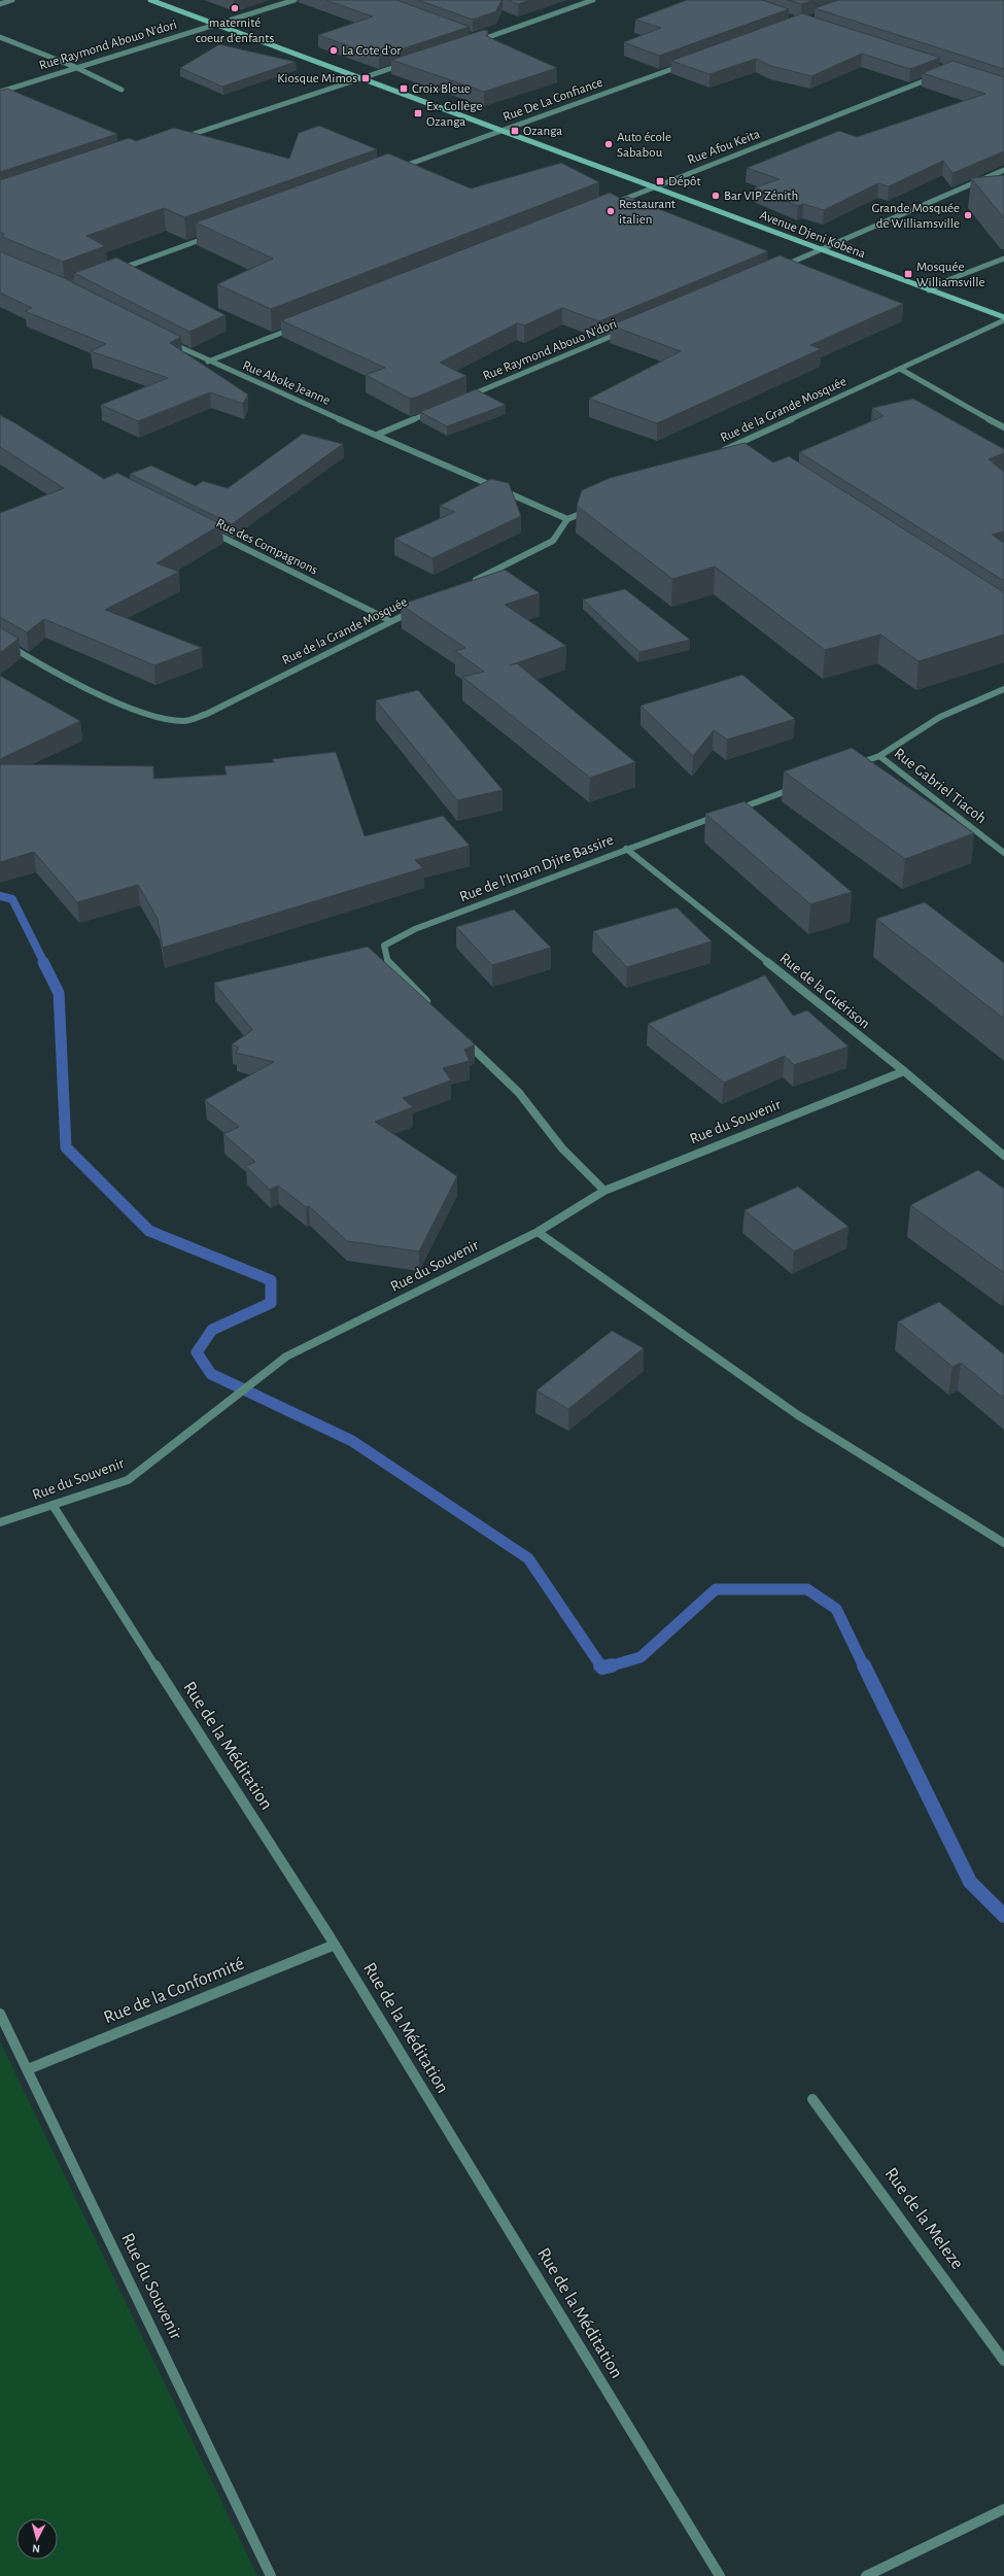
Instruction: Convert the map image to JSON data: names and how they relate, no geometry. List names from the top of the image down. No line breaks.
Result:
{"streets":{"street":["Rue Raymond Abouo N'dori","Rue De La Confiance","Rue Afou Keita","Avenue Djeni Kobena","Rue Aboke Jeanne","Rue de la Grande Mosquée","Rue des Compagnons","Rue Gabriel Tiacoh","Rue de l'Imam Djire Bassire","Rue de la Guérison","Rue du Souvenir","Rue de la Méditation","Rue de la Conformité","Rue de la Meleze"]},"crossings":[["Rue Raymond Abouo N'dori","Avenue Djeni Kobena"],["Rue De La Confiance","Avenue Djeni Kobena"],["Rue Afou Keita","Avenue Djeni Kobena"],["Avenue Djeni Kobena","Rue de la Grande Mosquée"],["Rue de la Grande Mosquée","Rue des Compagnons"],["Rue de l'Imam Djire Bassire","Rue de la Guérison"],["Rue de la Guérison","Rue du Souvenir"],["Rue du Souvenir","Rue de la Méditation"],["Rue du Souvenir","Rue de la Conformité"],["Rue de la Méditation","Rue de la Conformité"]],"places":{"other":["maternité coeur d'enfants","La Cote d'or","Auto école Sababou","Bar VIP Zénith","Restaurant italien","Grande Mosquée de Williamsville"],"transit":["Kiosque Mimos","Croix Bleue","Ex. Collège Ozanga","Ozanga","Dépôt","Mosquée Williamsville"]},"north":"bottom"}
